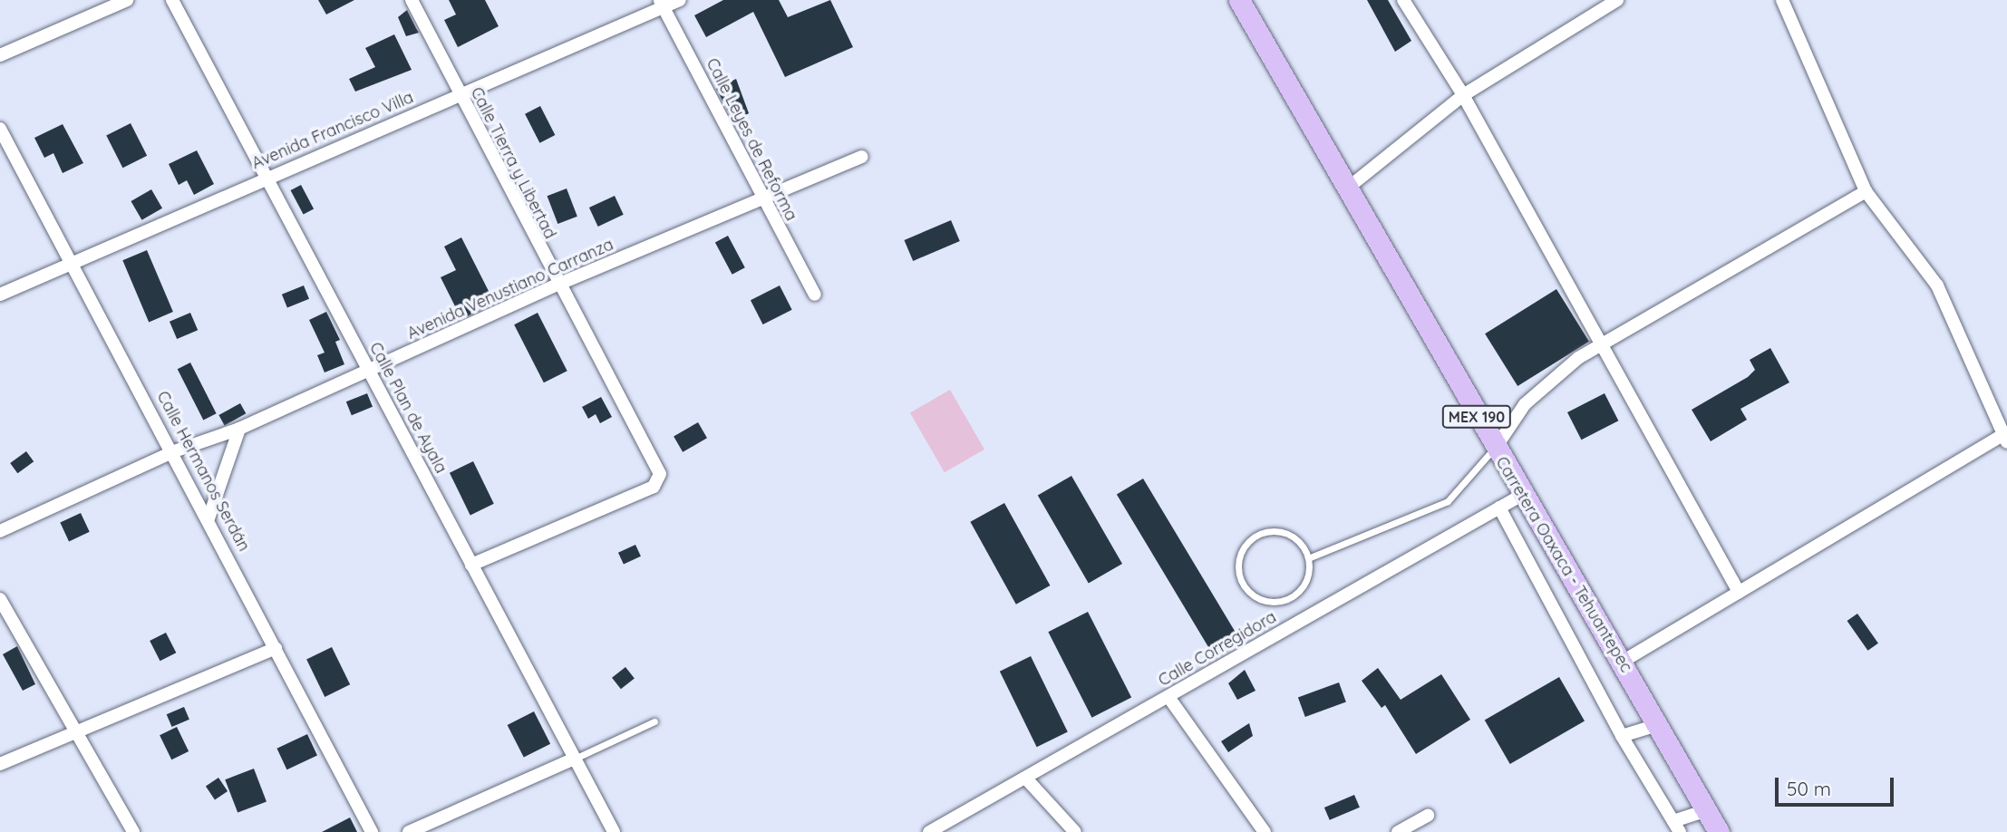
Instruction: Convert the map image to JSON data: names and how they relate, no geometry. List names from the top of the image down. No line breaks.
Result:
{"streets":{"main road":["MEX 190","Carretera Oaxaca - Tehuantepec"],"street":["Avenida Francisco Villa","Calle Leyes de Reforma","Calle Tierra y Libertad","Avenida Venustiano Carranza","Calle Plan de Ayala","Calle Hermanos Serdán","Calle Corregidora"]},"crossings":[["Avenida Francisco Villa","Calle Leyes de Reforma"],["Avenida Francisco Villa","Calle Tierra y Libertad"],["Avenida Francisco Villa","Calle Plan de Ayala"],["Avenida Francisco Villa","Calle Hermanos Serdán"],["Calle Leyes de Reforma","Avenida Venustiano Carranza"],["Calle Tierra y Libertad","Avenida Venustiano Carranza"],["Calle Tierra y Libertad","Calle Plan de Ayala"],["Avenida Venustiano Carranza","Calle Plan de Ayala"],["Avenida Venustiano Carranza","Calle Hermanos Serdán"],["Carretera Oaxaca - Tehuantepec","Calle Corregidora"]],"scale_bar":"50 m"}
